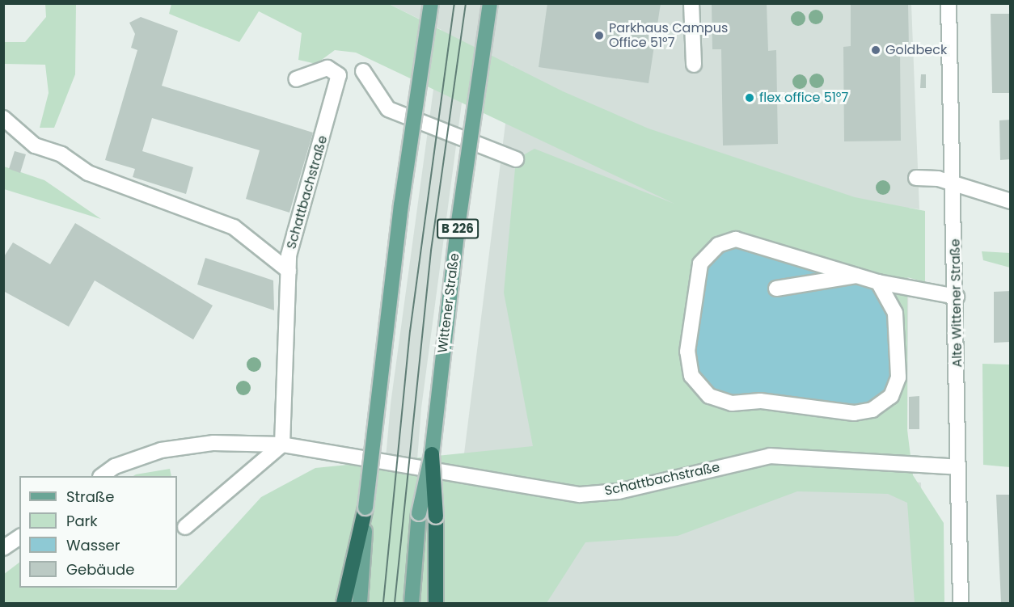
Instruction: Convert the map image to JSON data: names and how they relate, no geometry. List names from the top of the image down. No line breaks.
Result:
{"streets":{"main road":["B 226","Wittener Straße"],"street":["Schattbachstraße","Alte Wittener Straße"]},"crossings":[["Schattbachstraße","Alte Wittener Straße"]],"places":["Parkhaus Campus Office 51°7","Goldbeck","flex office 51°7"],"legend":["Straße","Park","Wasser","Gebäude"]}
